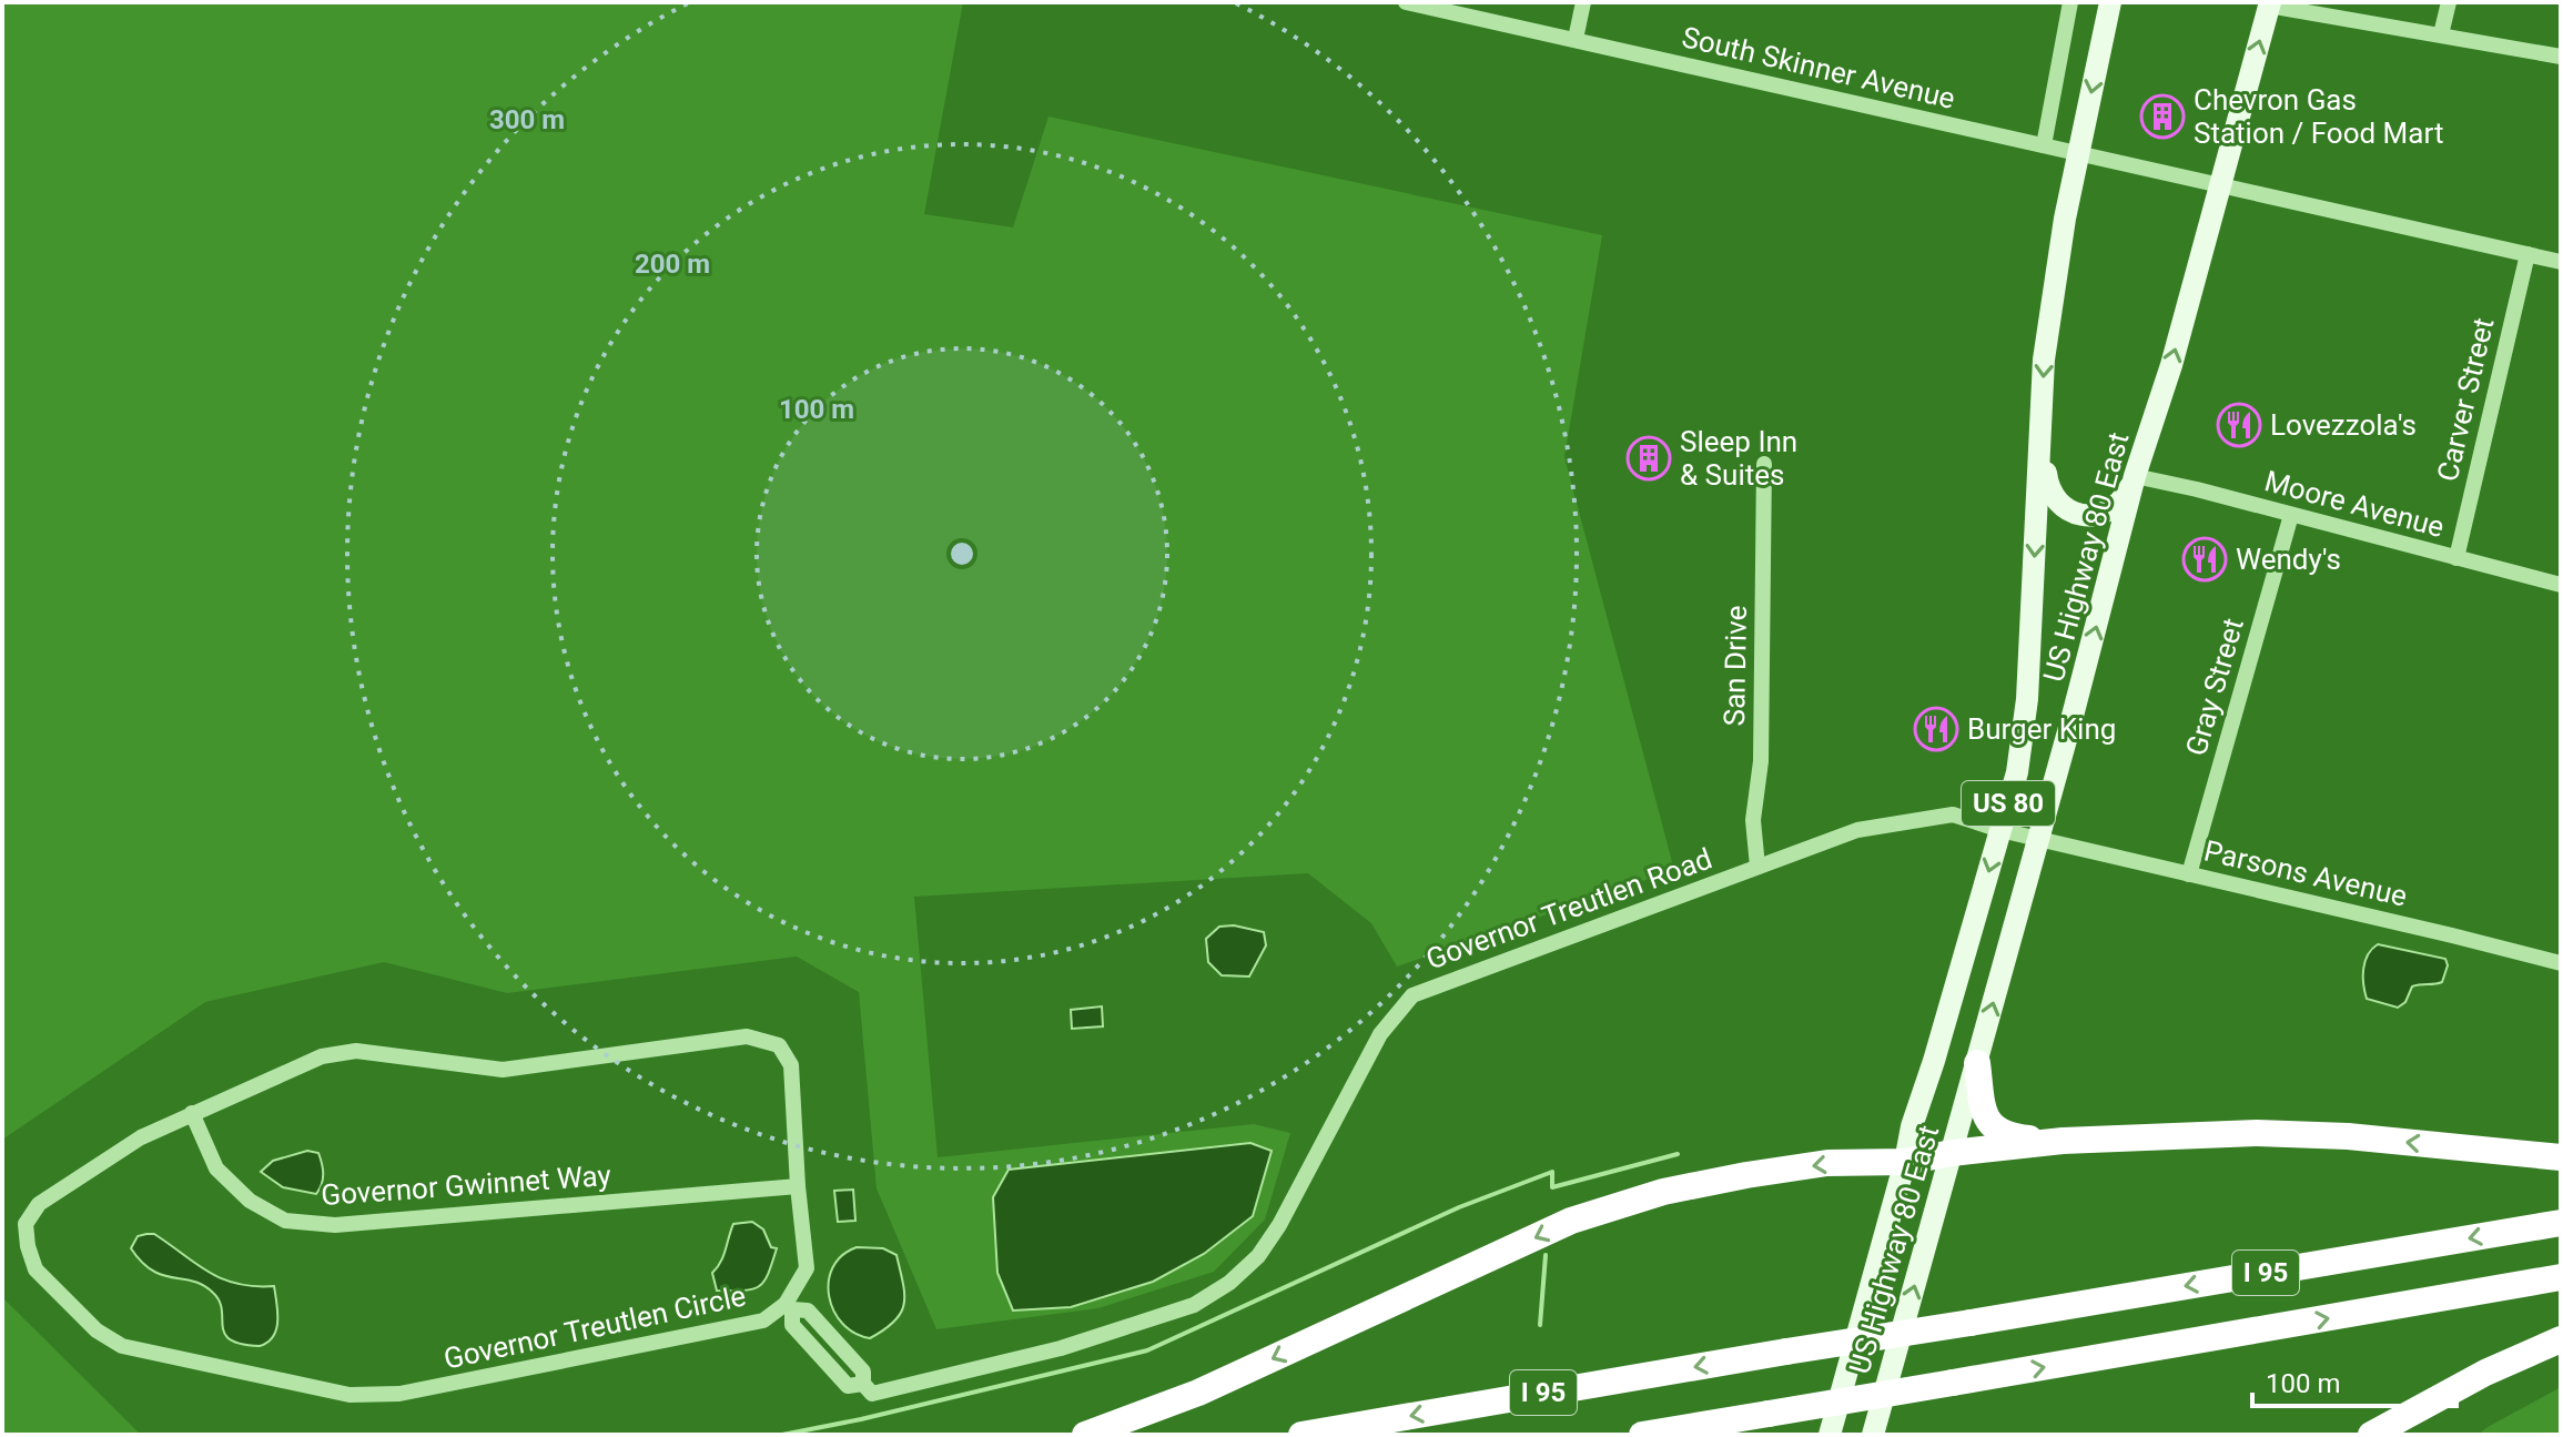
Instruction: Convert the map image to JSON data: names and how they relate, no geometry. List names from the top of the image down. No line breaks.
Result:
{"streets":{"highway":["I 95"],"main road":["US Highway 80 East","US 80"],"street":["South Skinner Avenue","Carver Street","Moore Avenue","San Drive","Gray Street","Parsons Avenue","Governor Treutlen Road","Governor Gwinnet Way","Governor Treutlen Circle"]},"crossings":[["South Skinner Avenue","Carver Street"],["South Skinner Avenue","US Highway 80 East"],["Carver Street","Moore Avenue"],["Moore Avenue","US Highway 80 East"],["Moore Avenue","Gray Street"],["US Highway 80 East","Parsons Avenue"],["US Highway 80 East","Governor Treutlen Road"],["San Drive","Governor Treutlen Road"],["Gray Street","Parsons Avenue"],["Parsons Avenue","Governor Treutlen Road"],["Governor Treutlen Road","Governor Treutlen Circle"],["Governor Gwinnet Way","Governor Treutlen Circle"]],"places":{"building":["Chevron Gas Station / Food Mart","Sleep Inn & Suites"],"restaurant":["Lovezzola's","Wendy's","Burger King"]},"scale_bar":"100 m","rings":["300 m","200 m","100 m"]}
